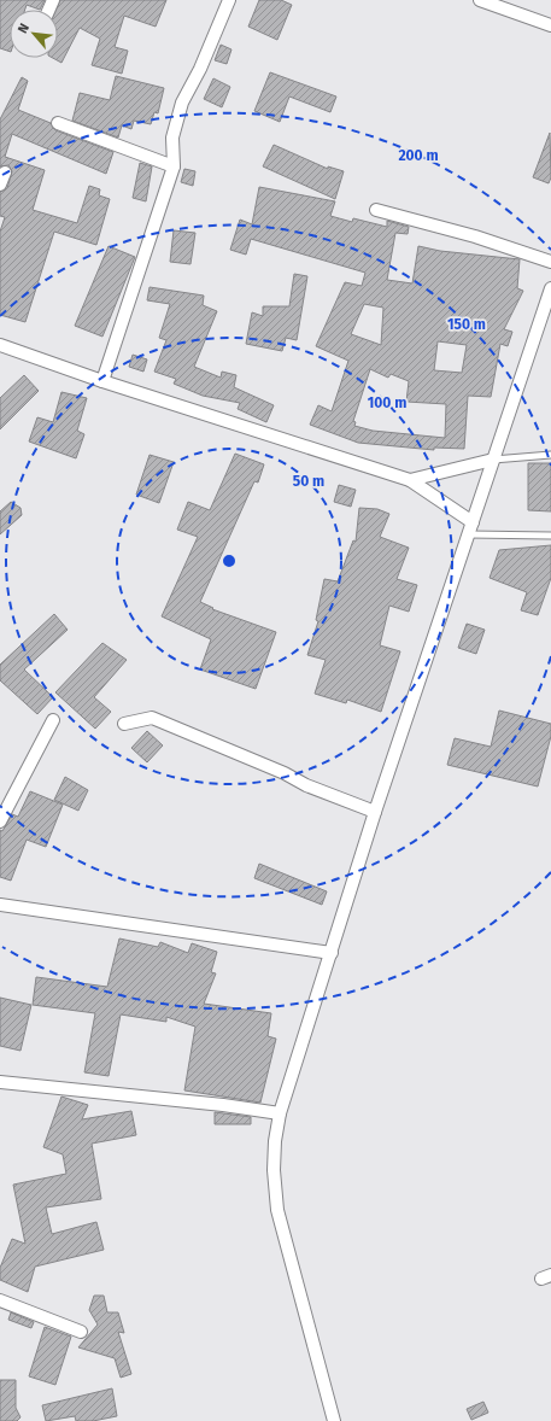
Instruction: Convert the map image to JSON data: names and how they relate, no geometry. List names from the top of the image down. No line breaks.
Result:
{"north":"top left","rings":["200 m","150 m","100 m","50 m"]}
